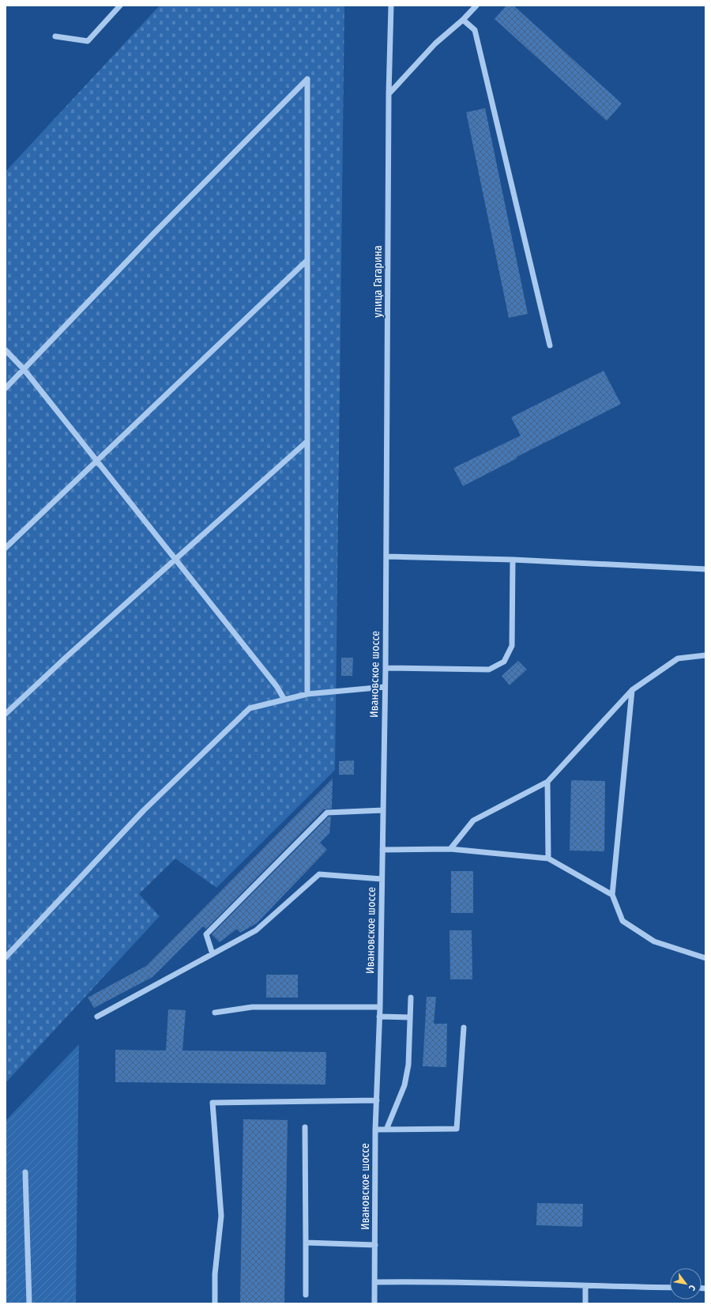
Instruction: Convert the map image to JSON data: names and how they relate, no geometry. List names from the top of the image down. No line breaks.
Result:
{"streets":{"street":["улица Гагарина","Ивановское шоссе"]},"crossings":[["улица Гагарина","Ивановское шоссе"]],"north":"bottom right"}
